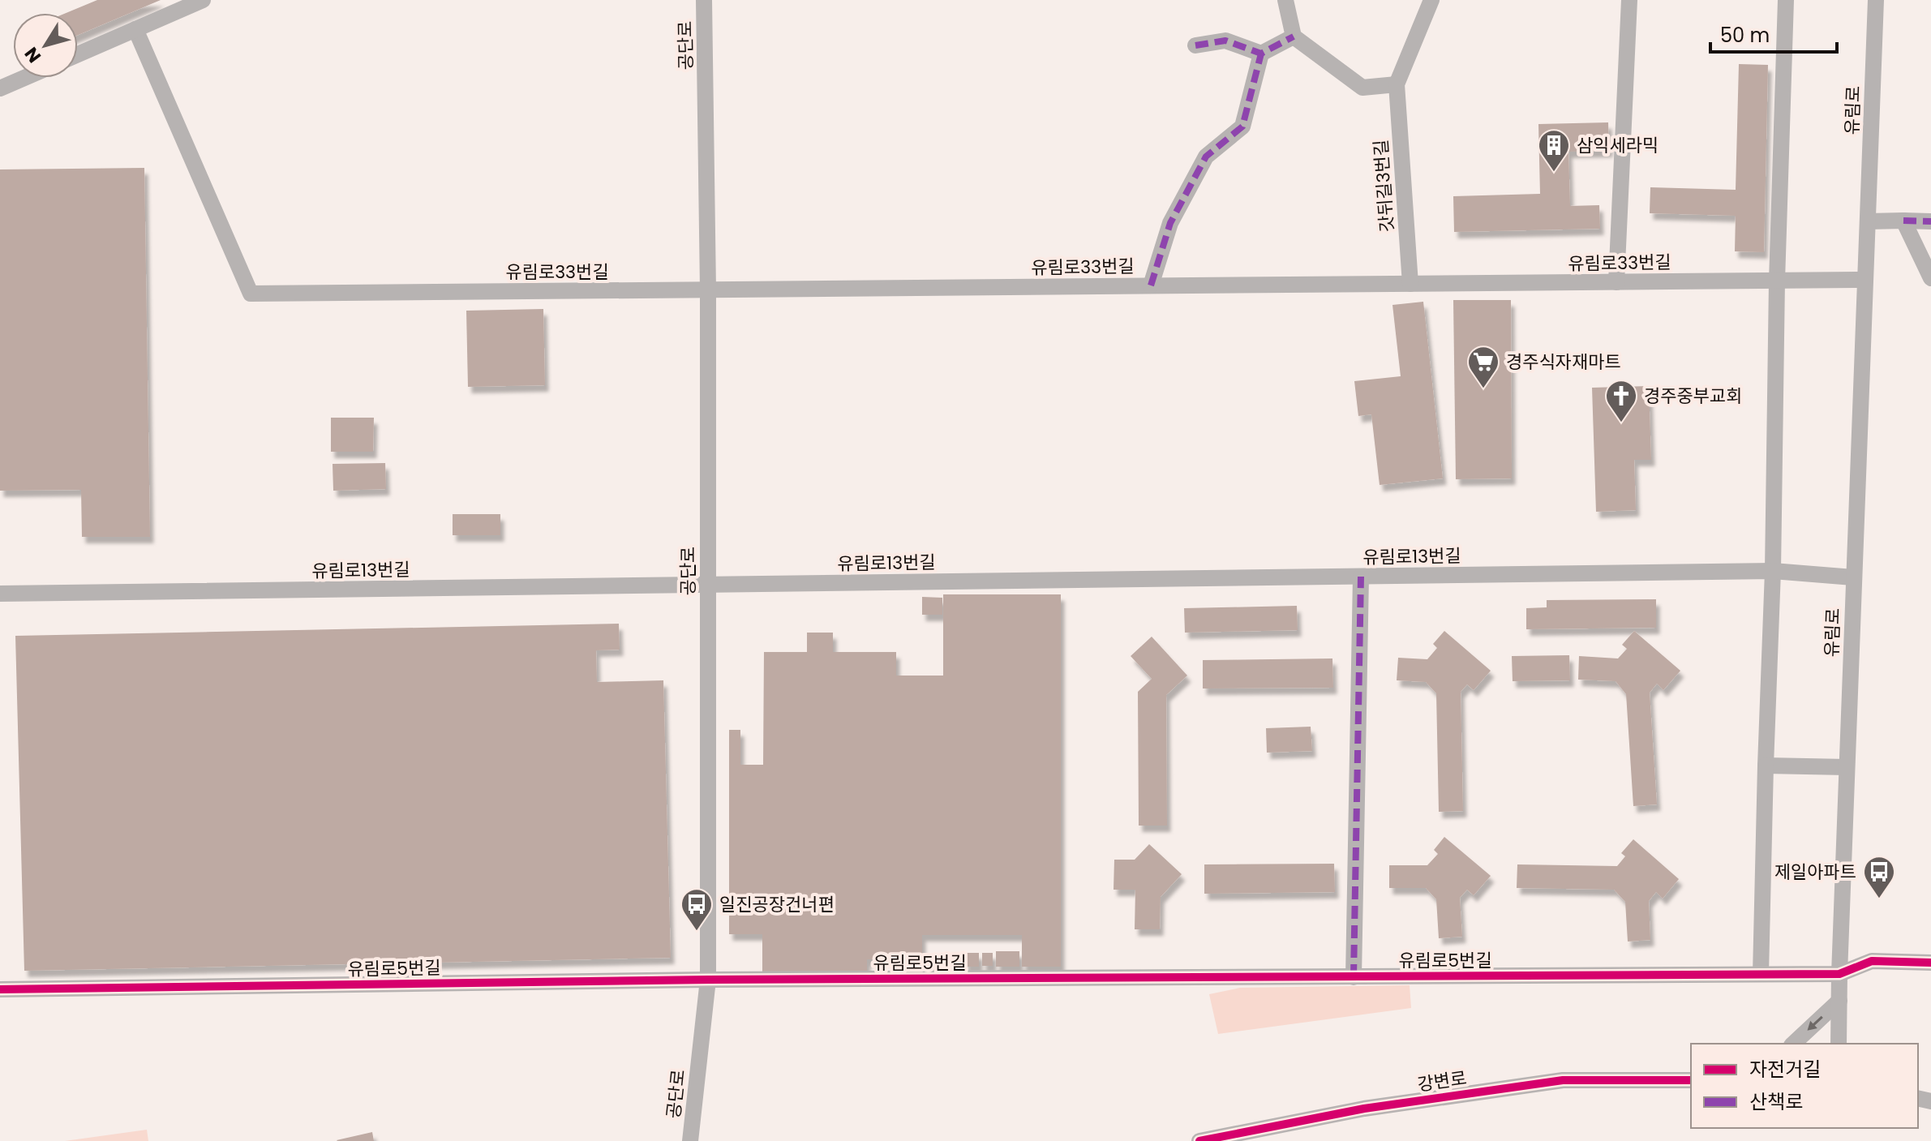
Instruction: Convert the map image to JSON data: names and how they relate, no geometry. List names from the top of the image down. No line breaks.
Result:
{"streets":{"street":["공단로","유림로","갓뒤길3번길","유림로33번길","유림로13번길","유림로5번길","강변로"]},"crossings":[["공단로","유림로33번길"],["공단로","유림로13번길"],["공단로","유림로5번길"],["유림로","유림로33번길"],["유림로","유림로13번길"],["유림로","유림로5번길"],["갓뒤길3번길","유림로33번길"]],"places":{"building":["삼익세라믹"],"supermarket":["경주식자재마트"],"church":["경주중부교회"],"bus stop":["제일아파트","일진공장건너편"]},"legend":["자전거길","산책로"],"scale_bar":"50 m","north":"bottom left"}
